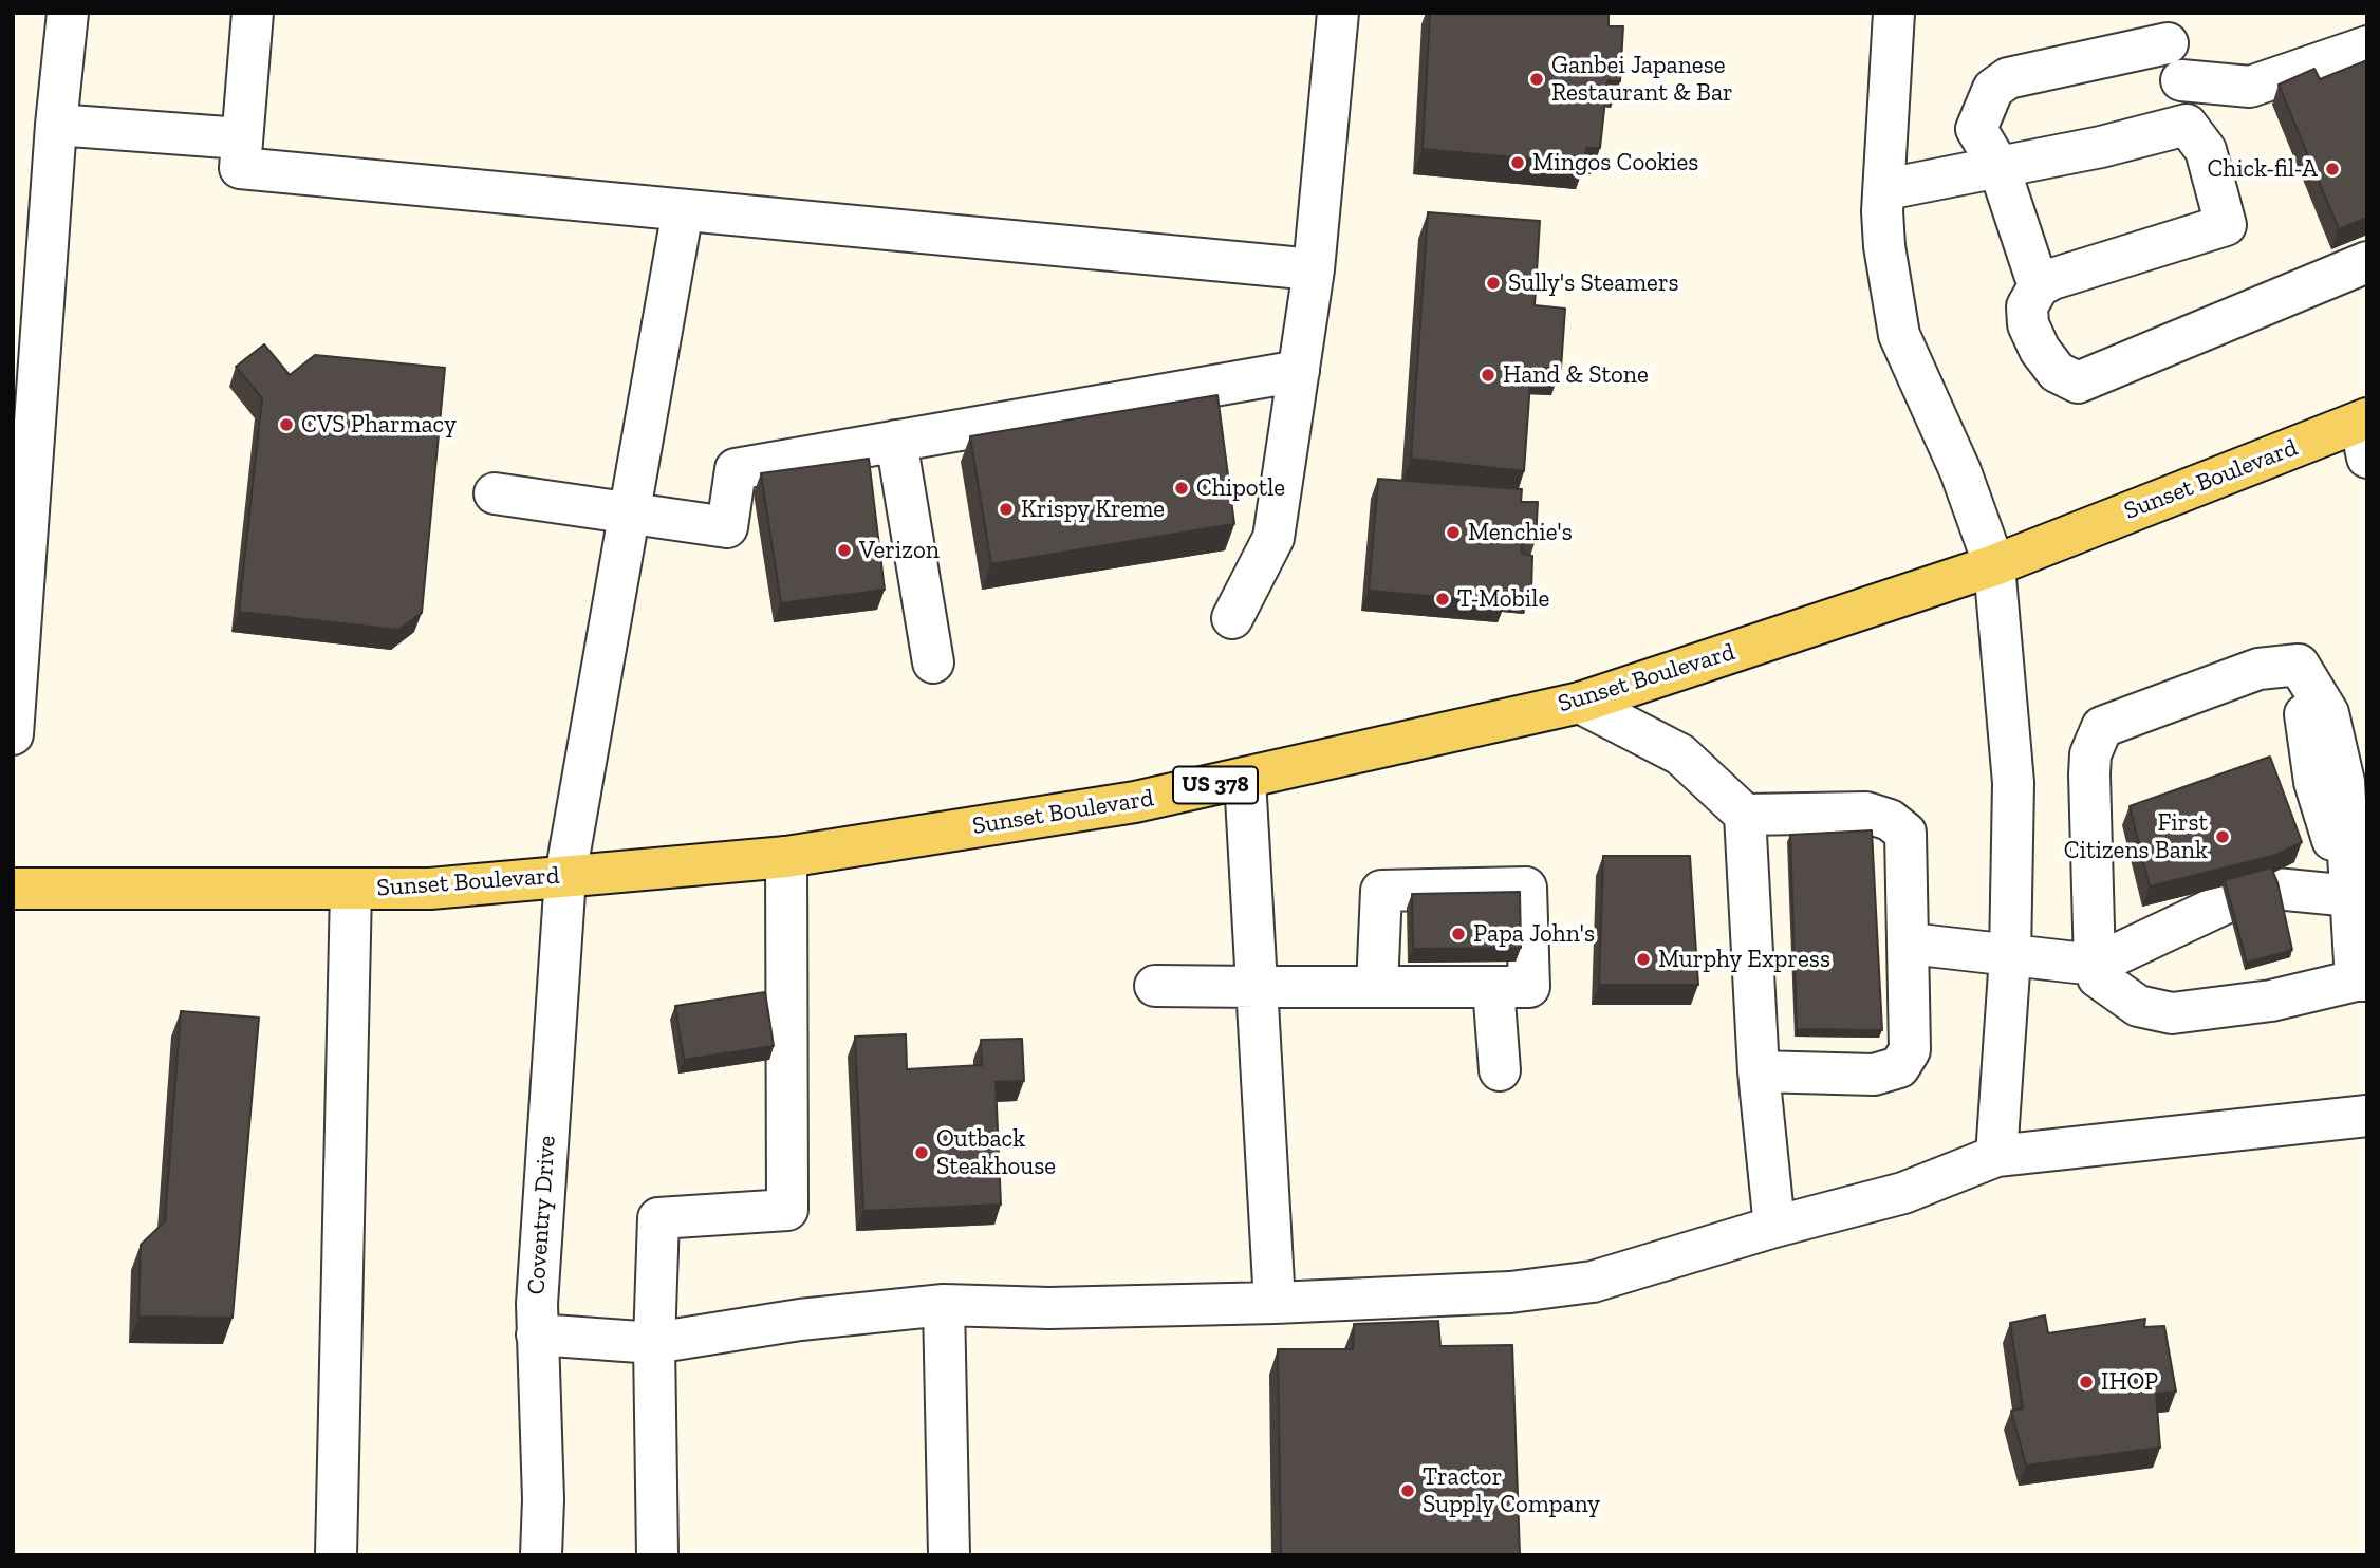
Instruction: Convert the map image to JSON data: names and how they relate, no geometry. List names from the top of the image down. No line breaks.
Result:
{"streets":{"main road":["Sunset Boulevard","US 378"],"street":["Coventry Drive"]},"crossings":[["Sunset Boulevard","Coventry Drive"]],"places":["Ganbei Japanese Restaurant & Bar","Mingos Cookies","Chick-fil-A","Sully's Steamers","Hand & Stone","CVS Pharmacy","Chipotle","Krispy Kreme","Menchie's","Verizon","T-Mobile","First Citizens Bank","Papa John's","Murphy Express","Outback Steakhouse","IHOP","Tractor Supply Company"]}
